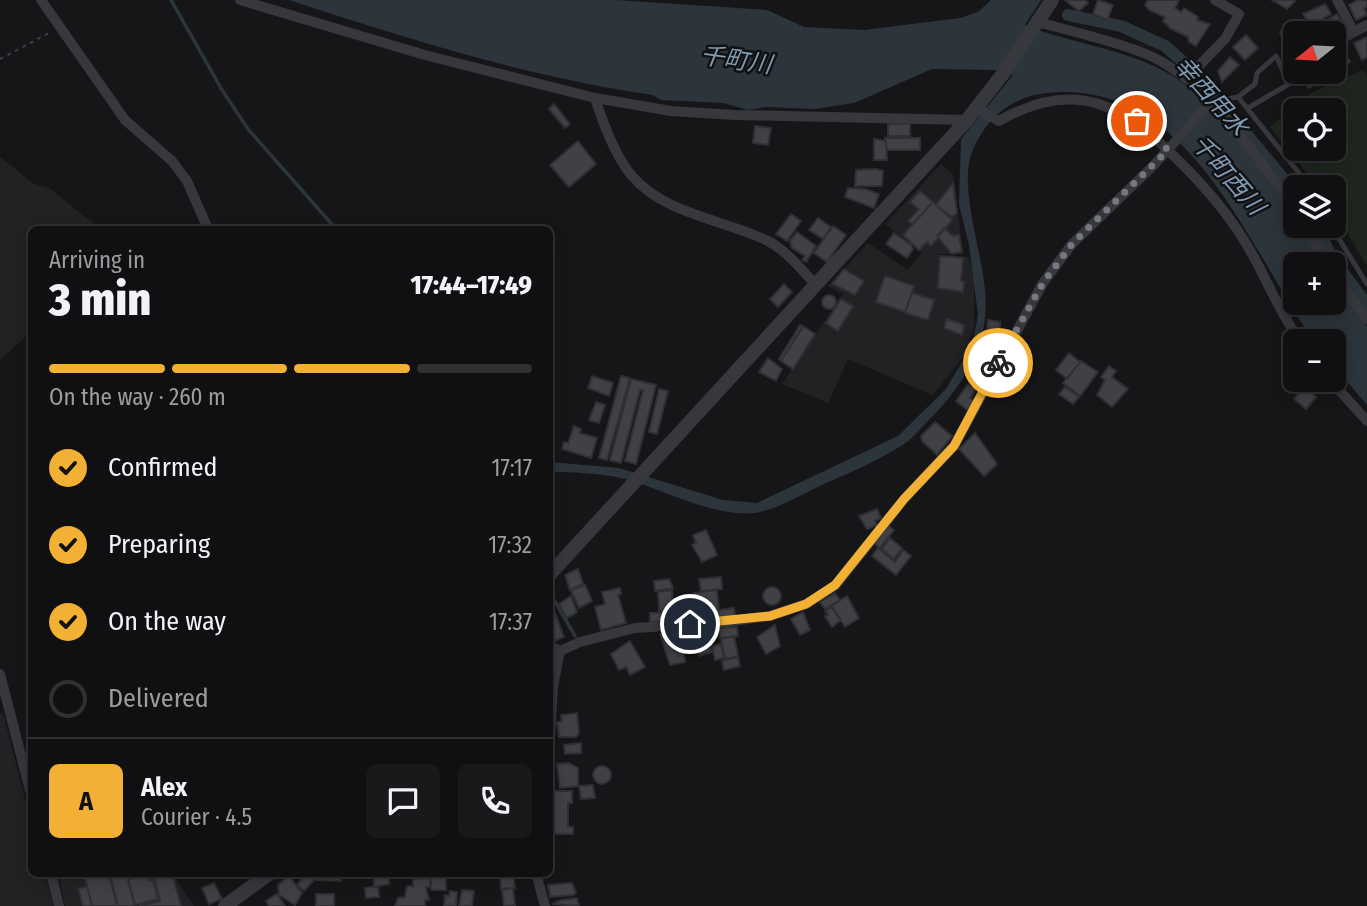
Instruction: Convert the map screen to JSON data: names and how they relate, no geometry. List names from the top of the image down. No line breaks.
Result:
{"water":["千町川","幸西用水","千町西川"],"north":"left","page":{"map_buttons":["+","−"],"heading":["3 min","Arriving in","17:44–17:49"],"panel":["Alex","Courier · 4.5"],"bar":"On the way · 260 m","list":[["Confirmed","17:17"],["Preparing","17:32"],["On the way","17:37"],"Delivered"],"round":"A"}}
